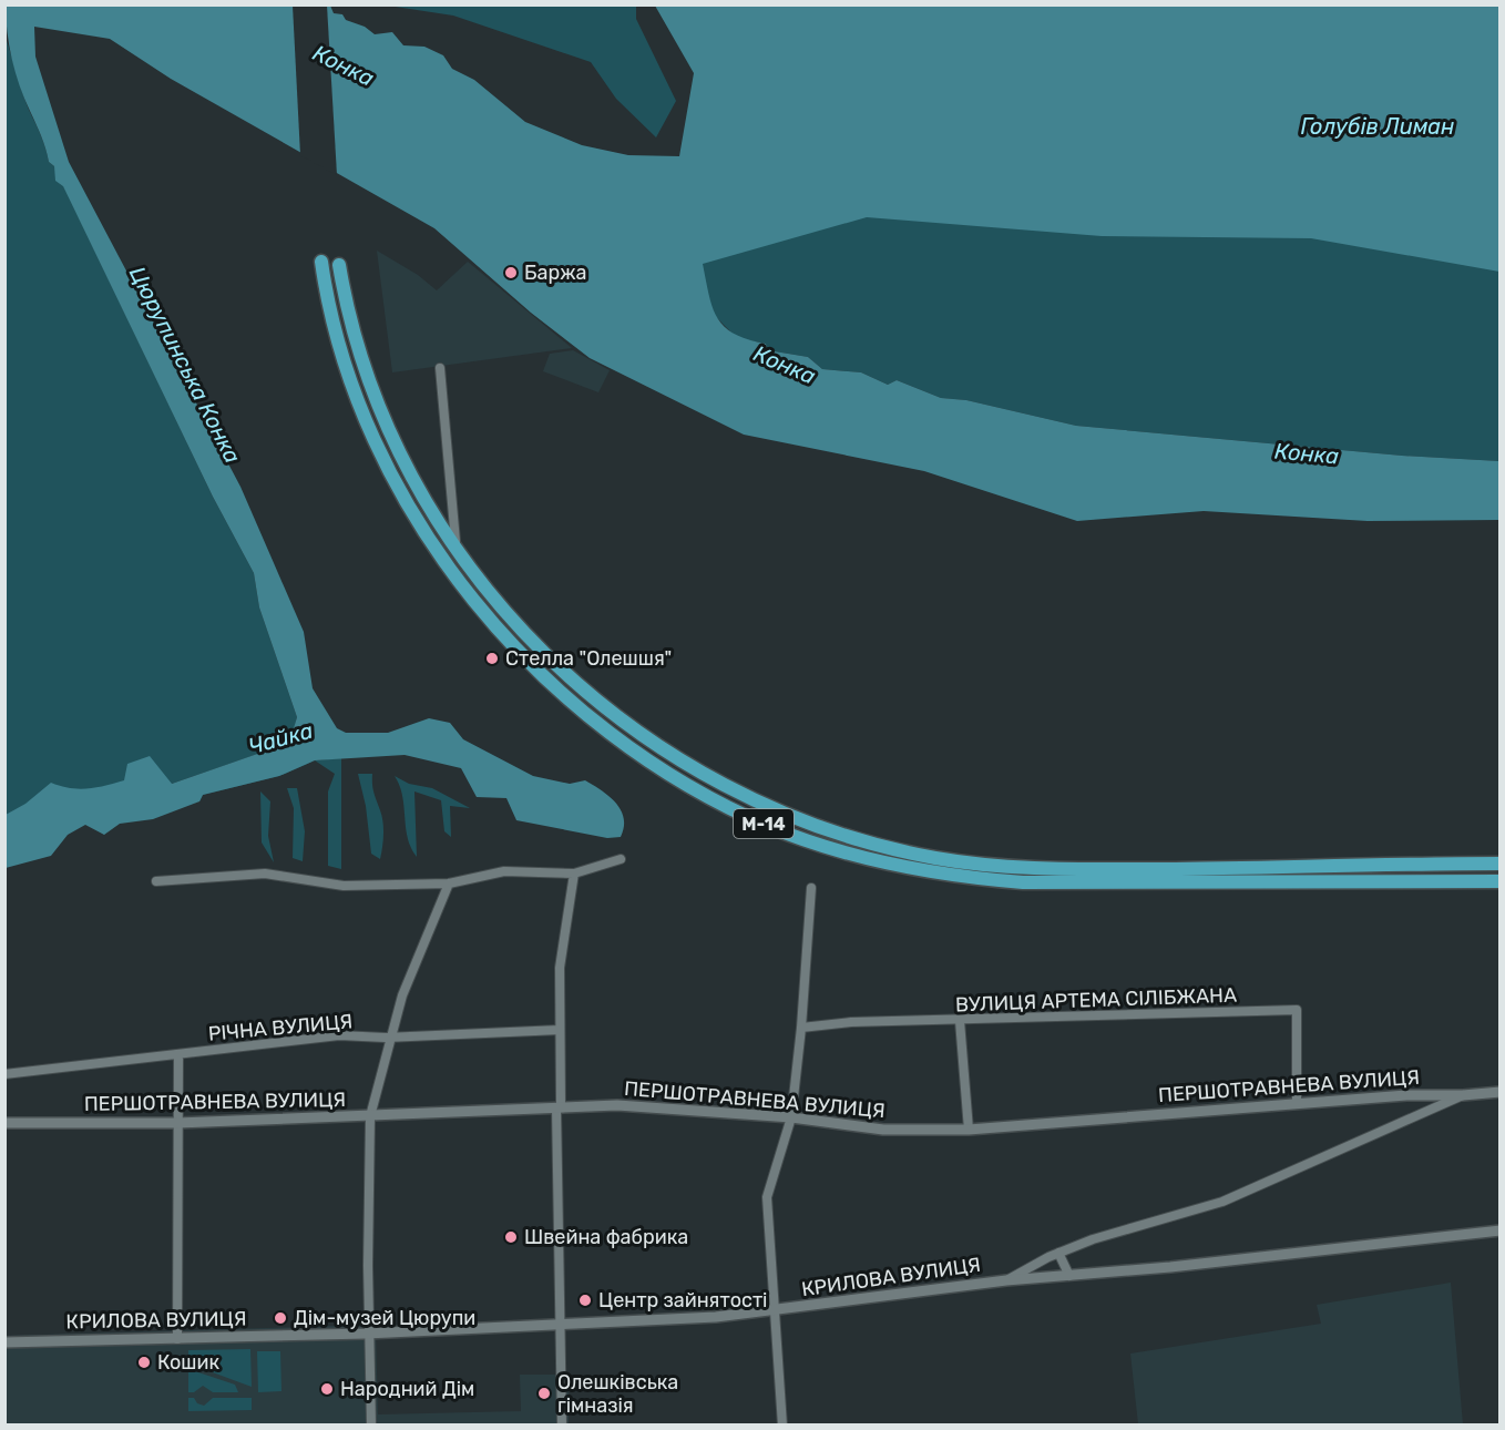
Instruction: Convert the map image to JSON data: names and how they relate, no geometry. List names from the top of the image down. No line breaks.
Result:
{"streets":{"highway":["М-14"],"street":["ВУЛИЦЯ АРТЕМА СІЛІБЖАНА","РІЧНА ВУЛИЦЯ","ПЕРШОТРАВНЕВА ВУЛИЦЯ","КРИЛОВА ВУЛИЦЯ"]},"crossings":[["ВУЛИЦЯ АРТЕМА СІЛІБЖАНА","ПЕРШОТРАВНЕВА ВУЛИЦЯ"]],"water":["Конка","Голубів Лиман","Цюрупинська Конка","Чайка"],"places":["Баржа","Стелла \"Олешшя\"","Швейна фабрика","Центр зайнятості","Дім-музей Цюрупи","Кошик","Народний Дім","Олешківська гімназія"]}
